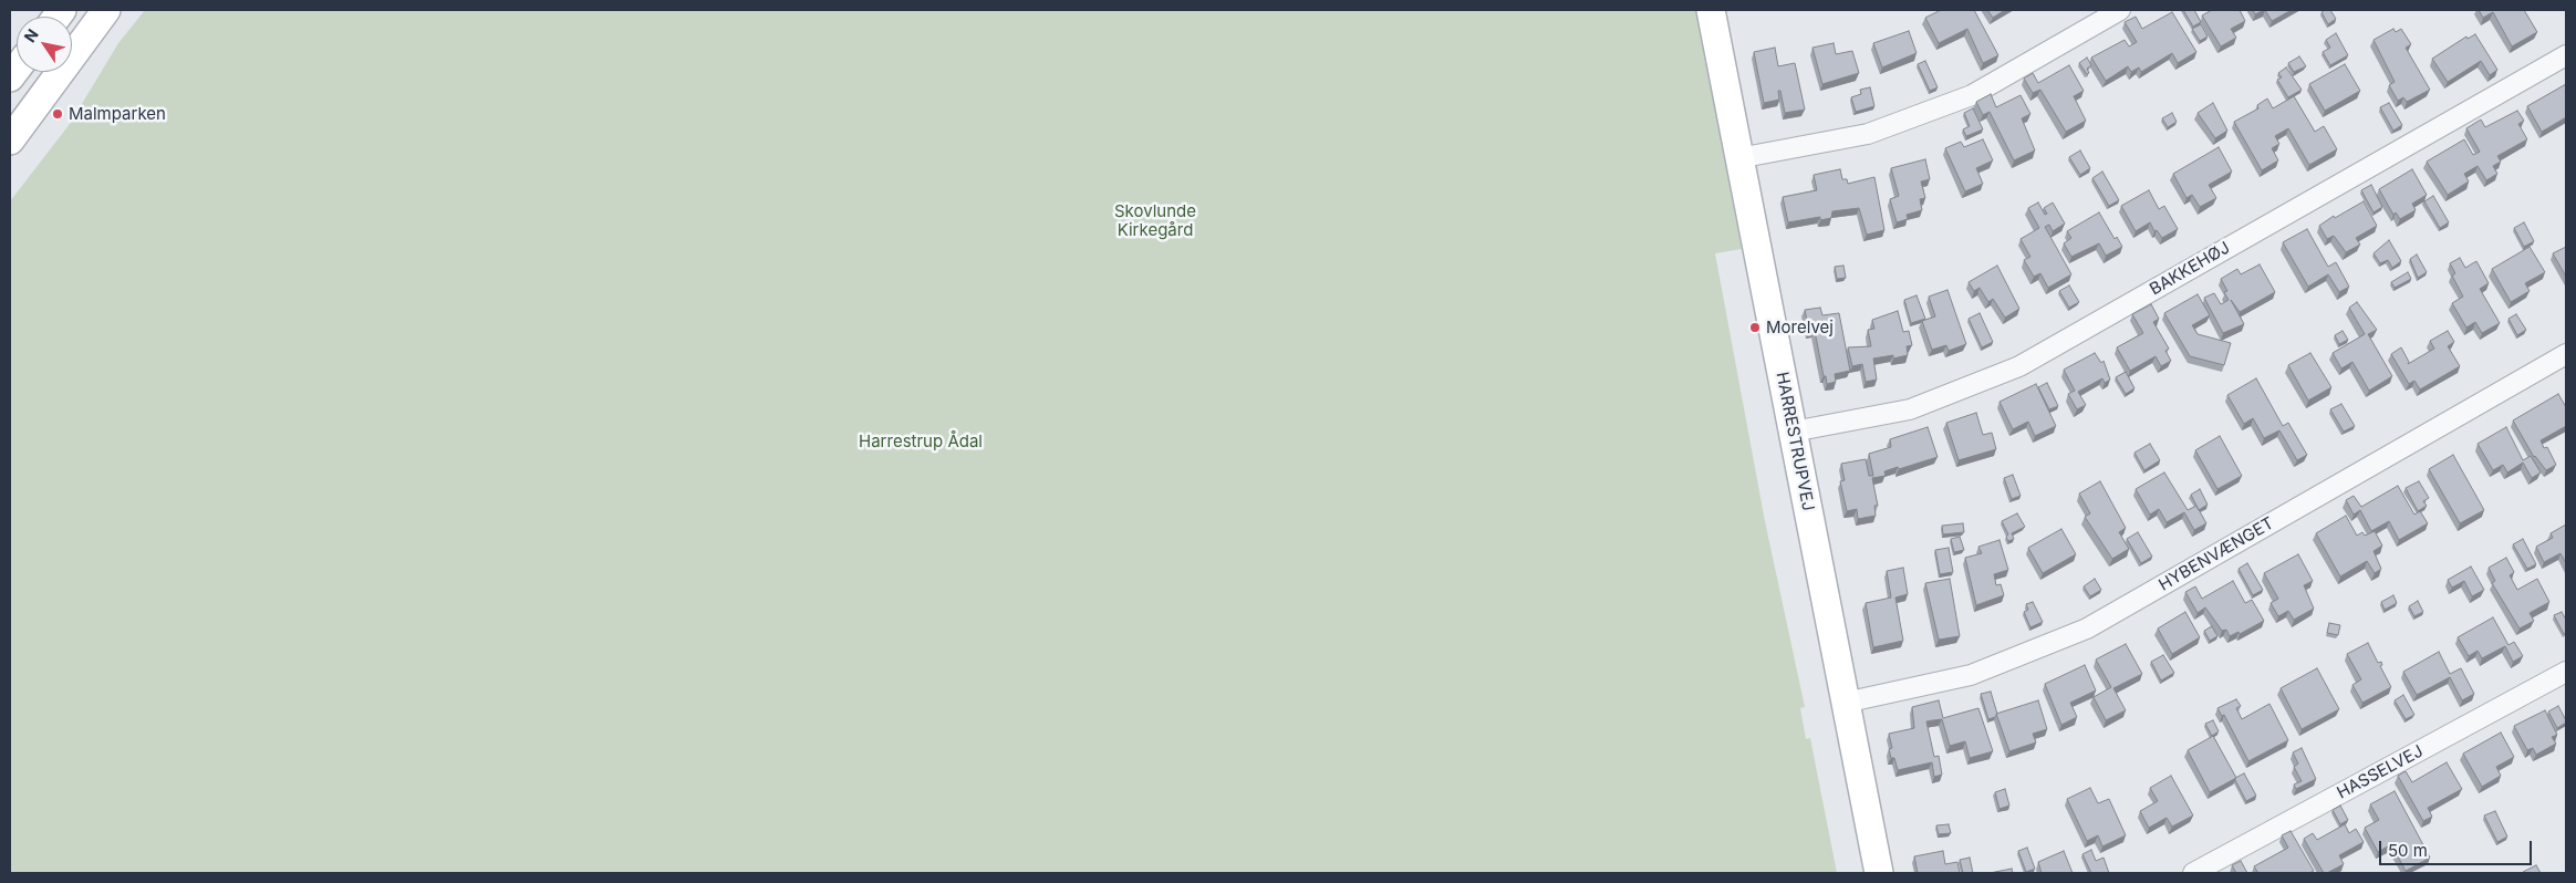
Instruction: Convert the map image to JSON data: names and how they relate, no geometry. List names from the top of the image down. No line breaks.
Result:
{"streets":{"street":["BAKKEHØJ","HARRESTRUPVEJ","HYBENVÆNGET","HASSELVEJ"]},"crossings":[["BAKKEHØJ","HARRESTRUPVEJ"],["HARRESTRUPVEJ","HYBENVÆNGET"]],"parks":["Skovlunde Kirkegård","Harrestrup Ådal"],"places":["Malmparken","Morelvej"],"scale_bar":"50 m","north":"top left"}
